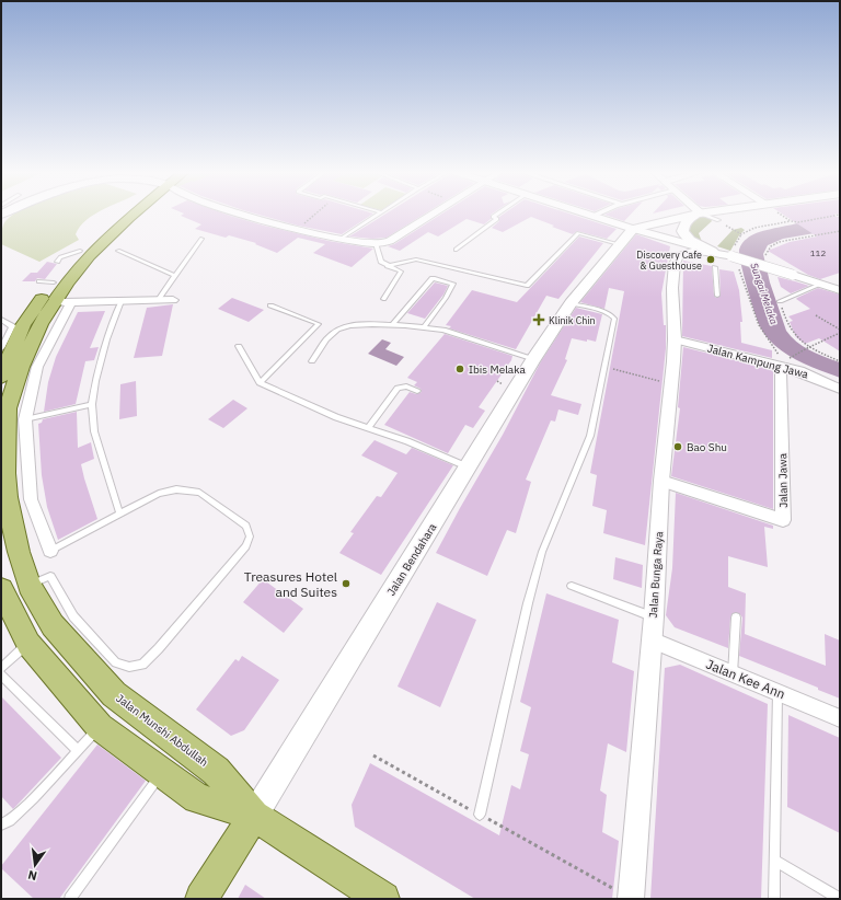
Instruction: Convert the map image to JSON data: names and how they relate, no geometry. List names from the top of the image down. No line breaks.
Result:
{"streets":{"main road":["Jalan Bendahara","Jalan Munshi Abdullah"],"street":["Jalan Kampung Jawa","Jalan Jawa","Jalan Bunga Raya","Jalan Kee Ann"]},"crossings":[["Jalan Kampung Jawa","Jalan Jawa"],["Jalan Kampung Jawa","Jalan Bunga Raya"],["Jalan Jawa","Jalan Bunga Raya"],["Jalan Bendahara","Jalan Munshi Abdullah"],["Jalan Bunga Raya","Jalan Kee Ann"]],"water":["Sungai Melaka"],"places":{"other":["Discovery Cafe & Guesthouse","Ibis Melaka","Bao Shu","Treasures Hotel and Suites"],"health":["Klinik Chin"]},"house_numbers":["112"],"north":"bottom"}
